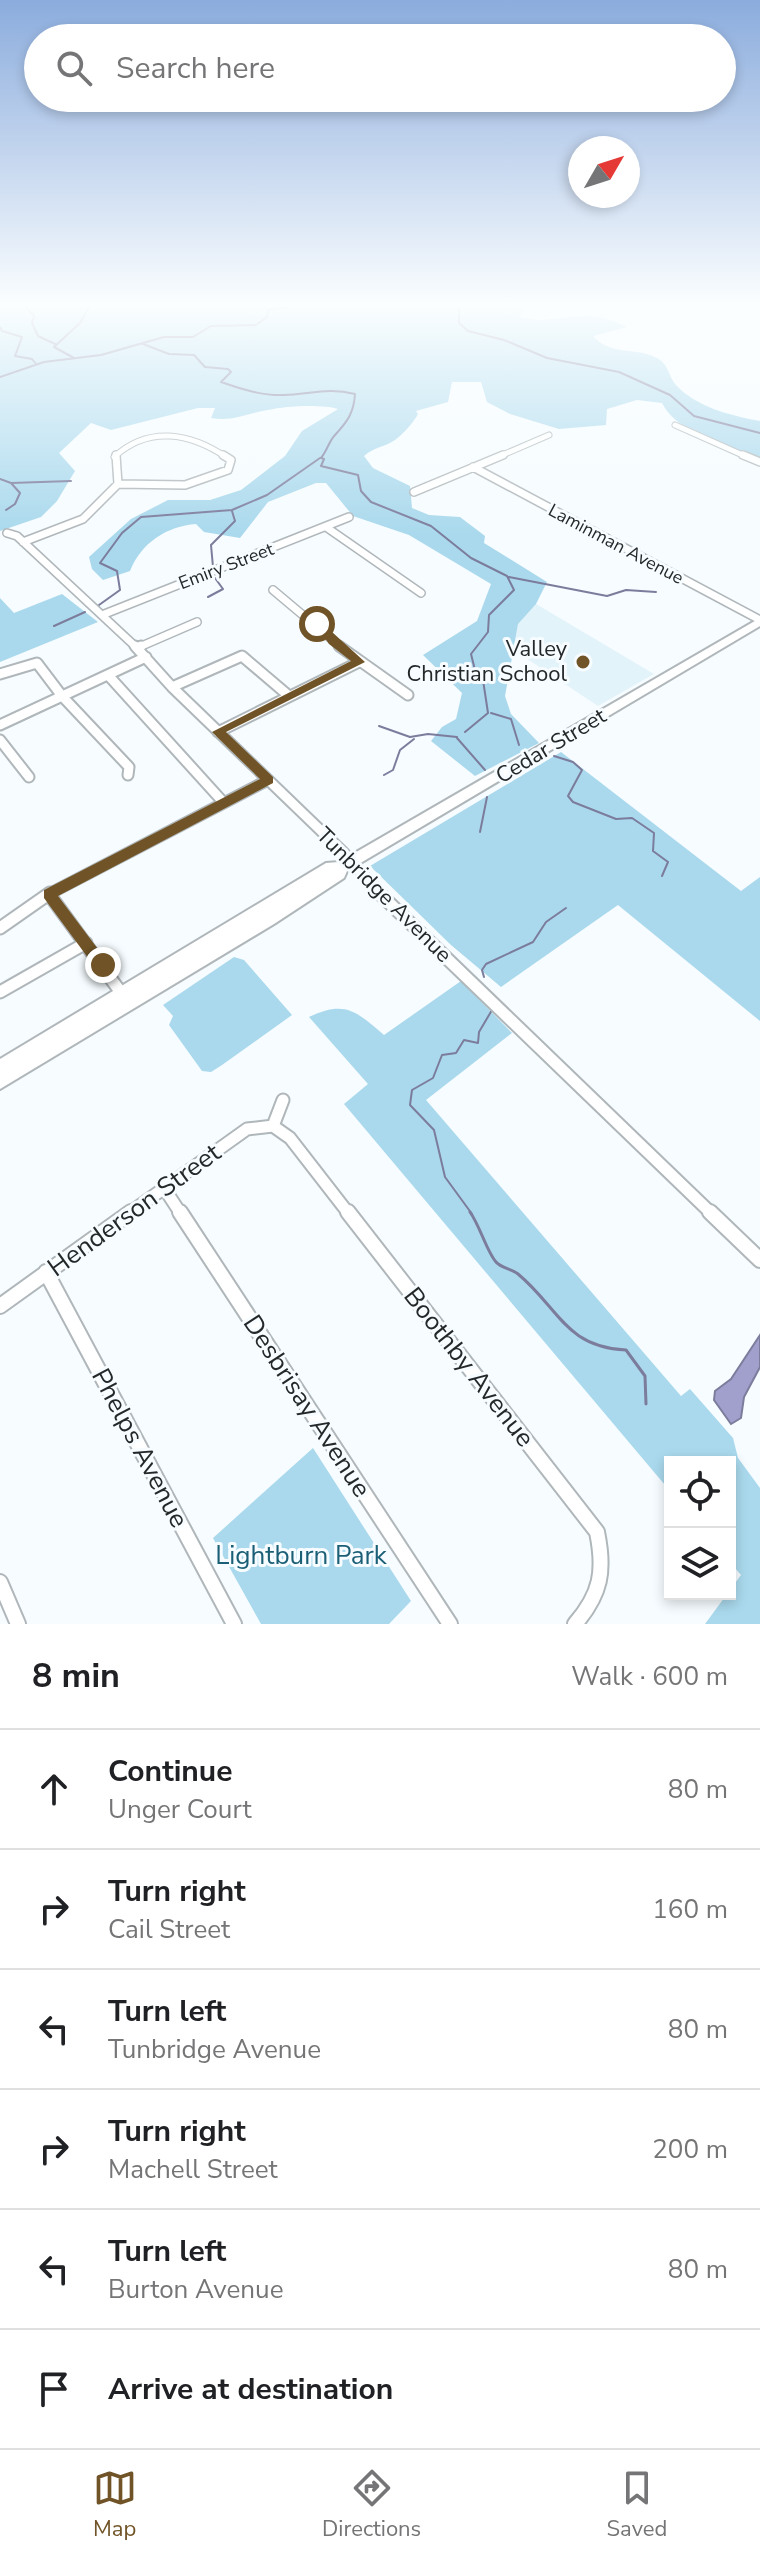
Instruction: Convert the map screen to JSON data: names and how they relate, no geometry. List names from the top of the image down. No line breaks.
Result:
{"streets":{"main road":["Cedar Street"],"street":["Laminman Avenue","Emiry Street","Tunbridge Avenue","Henderson Street","Boothby Avenue","Desbrisay Avenue","Phelps Avenue"]},"crossings":[["Laminman Avenue","Cedar Street"],["Emiry Street","Tunbridge Avenue"],["Cedar Street","Tunbridge Avenue"],["Henderson Street","Boothby Avenue"],["Henderson Street","Desbrisay Avenue"],["Henderson Street","Phelps Avenue"]],"parks":["Lightburn Park"],"places":["Valley Christian School"],"north":"top right","page":{"search":"Search here","heading":["8 min","Walk · 600 m"],"list":[["Continue","Unger Court","80 m"],["Turn right","Cail Street","160 m"],["Turn left","Tunbridge Avenue","80 m"],["Turn right","Machell Street","200 m"],["Turn left","Burton Avenue","80 m"],"Arrive at destination"],"nav":["Map","Directions","Saved"]}}
